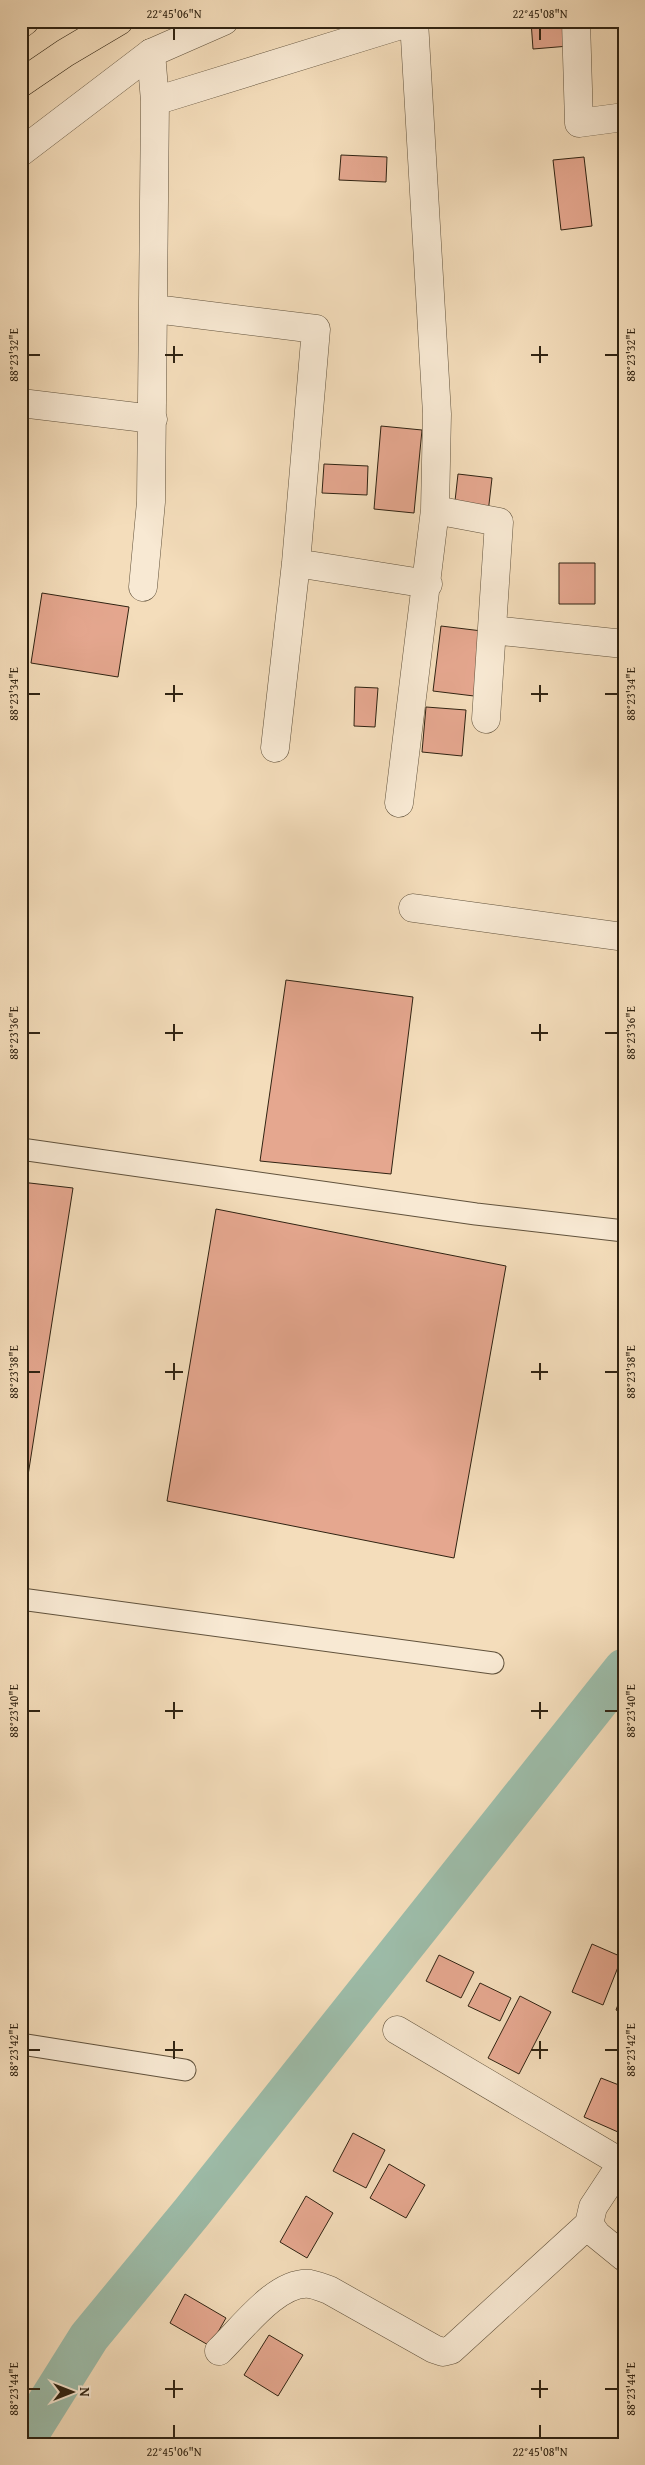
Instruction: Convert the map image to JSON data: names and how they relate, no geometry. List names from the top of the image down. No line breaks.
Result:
{"north":"right","coordinates":["22°45'06\"N","22°45'08\"N","88°23'32\"E","88°23'34\"E","88°23'36\"E","88°23'38\"E","88°23'40\"E","88°23'42\"E","88°23'44\"E"]}
